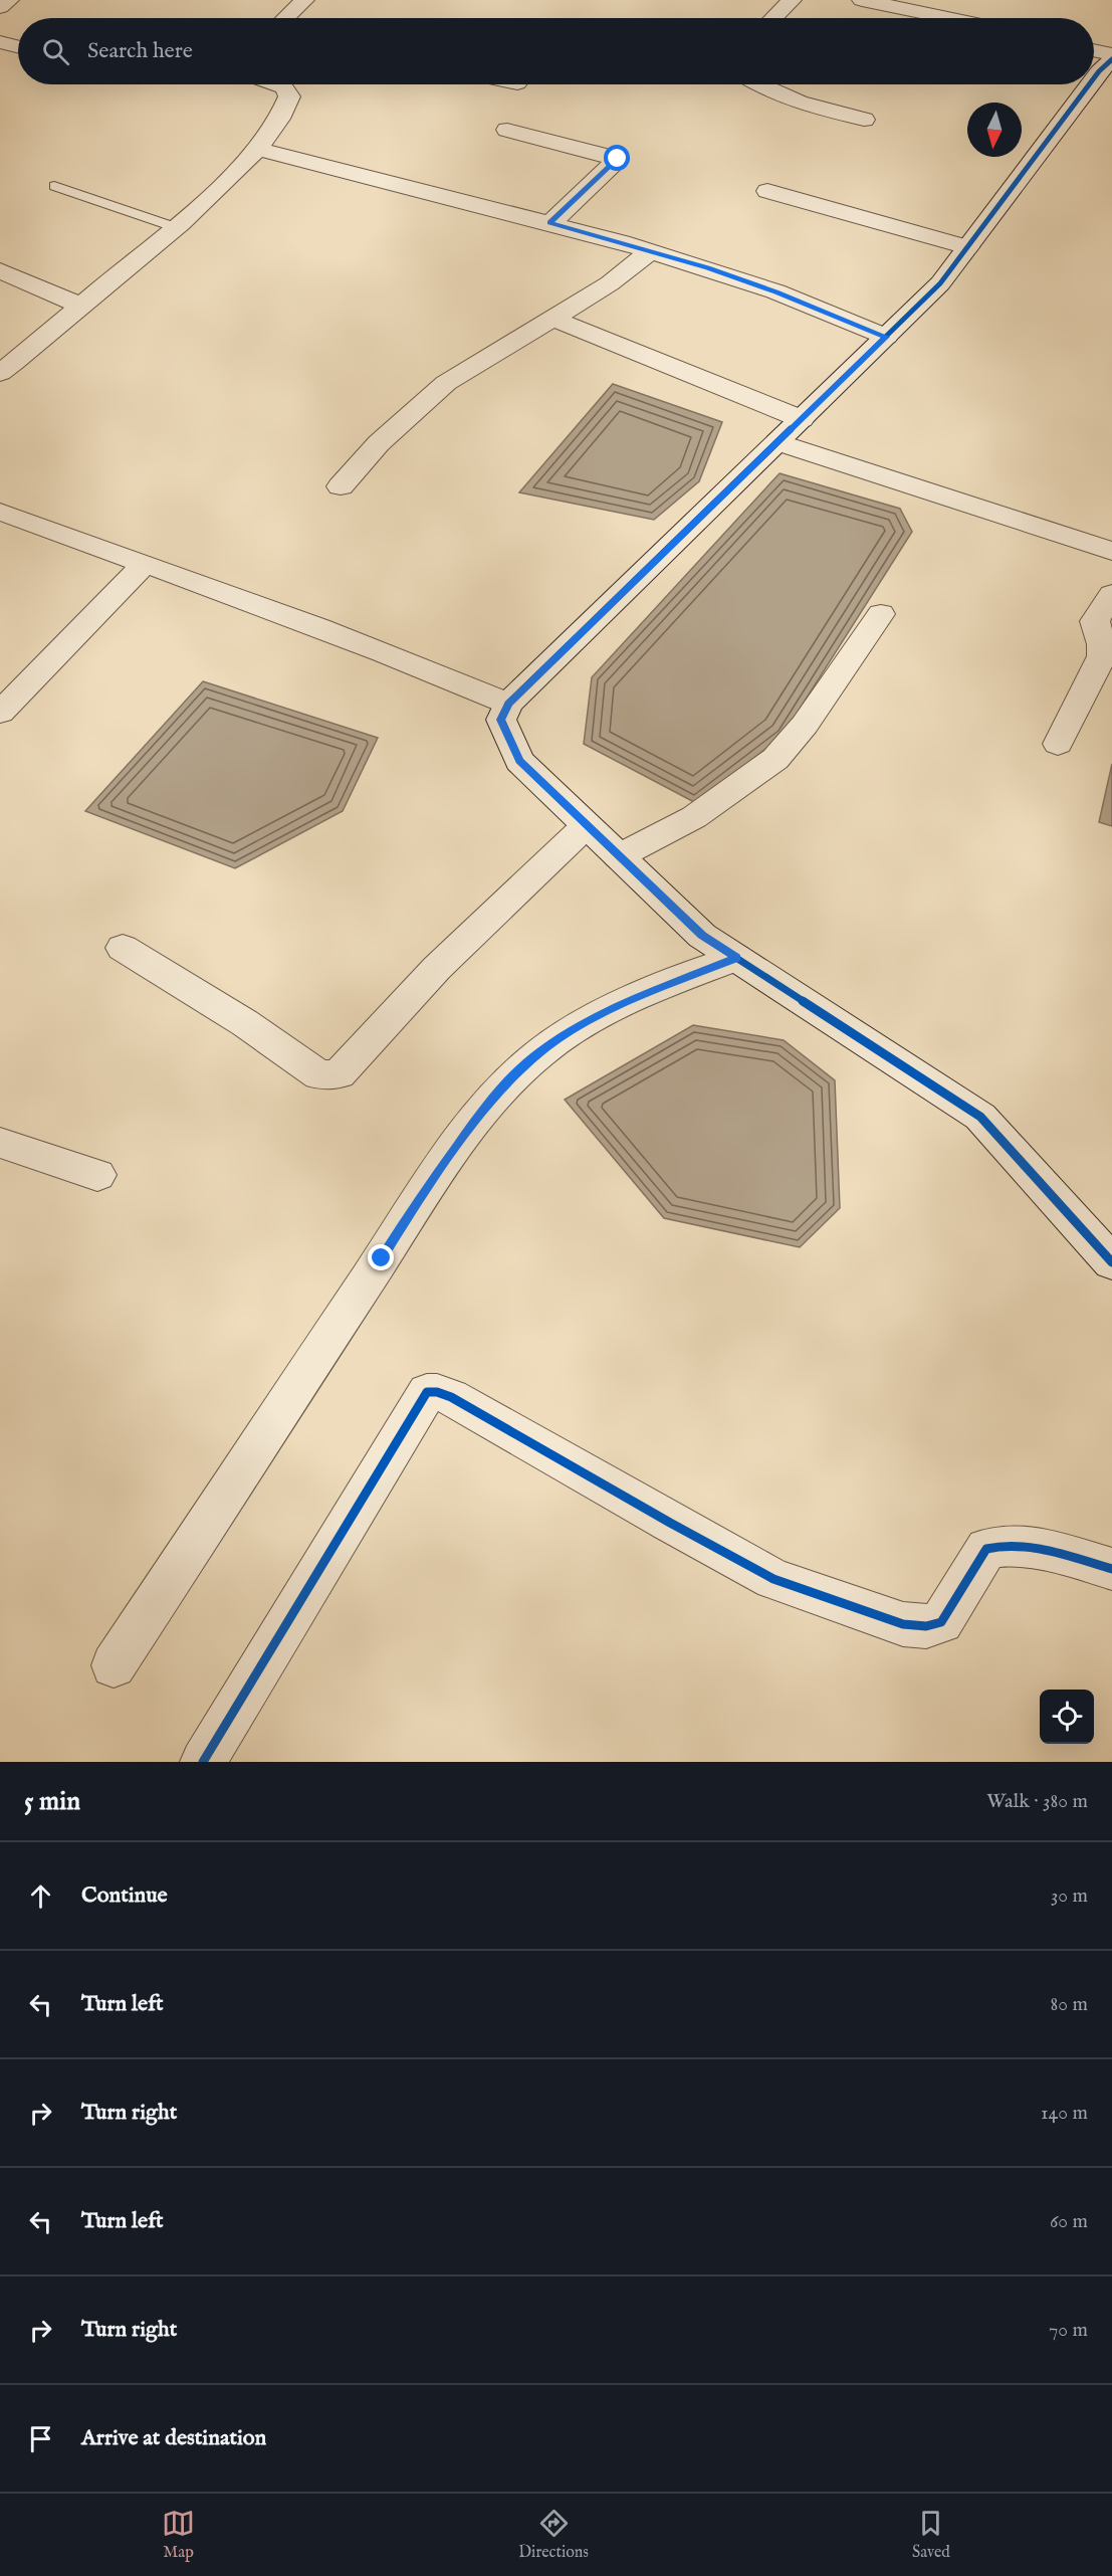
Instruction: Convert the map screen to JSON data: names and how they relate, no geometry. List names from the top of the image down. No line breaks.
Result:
{"north":"bottom","page":{"search":"Search here","heading":["5 min","Walk · 380 m"],"list":[["Continue","30 m"],["Turn left","80 m"],["Turn right","140 m"],["Turn left","60 m"],["Turn right","70 m"],"Arrive at destination"],"nav":["Map","Directions","Saved"]}}
